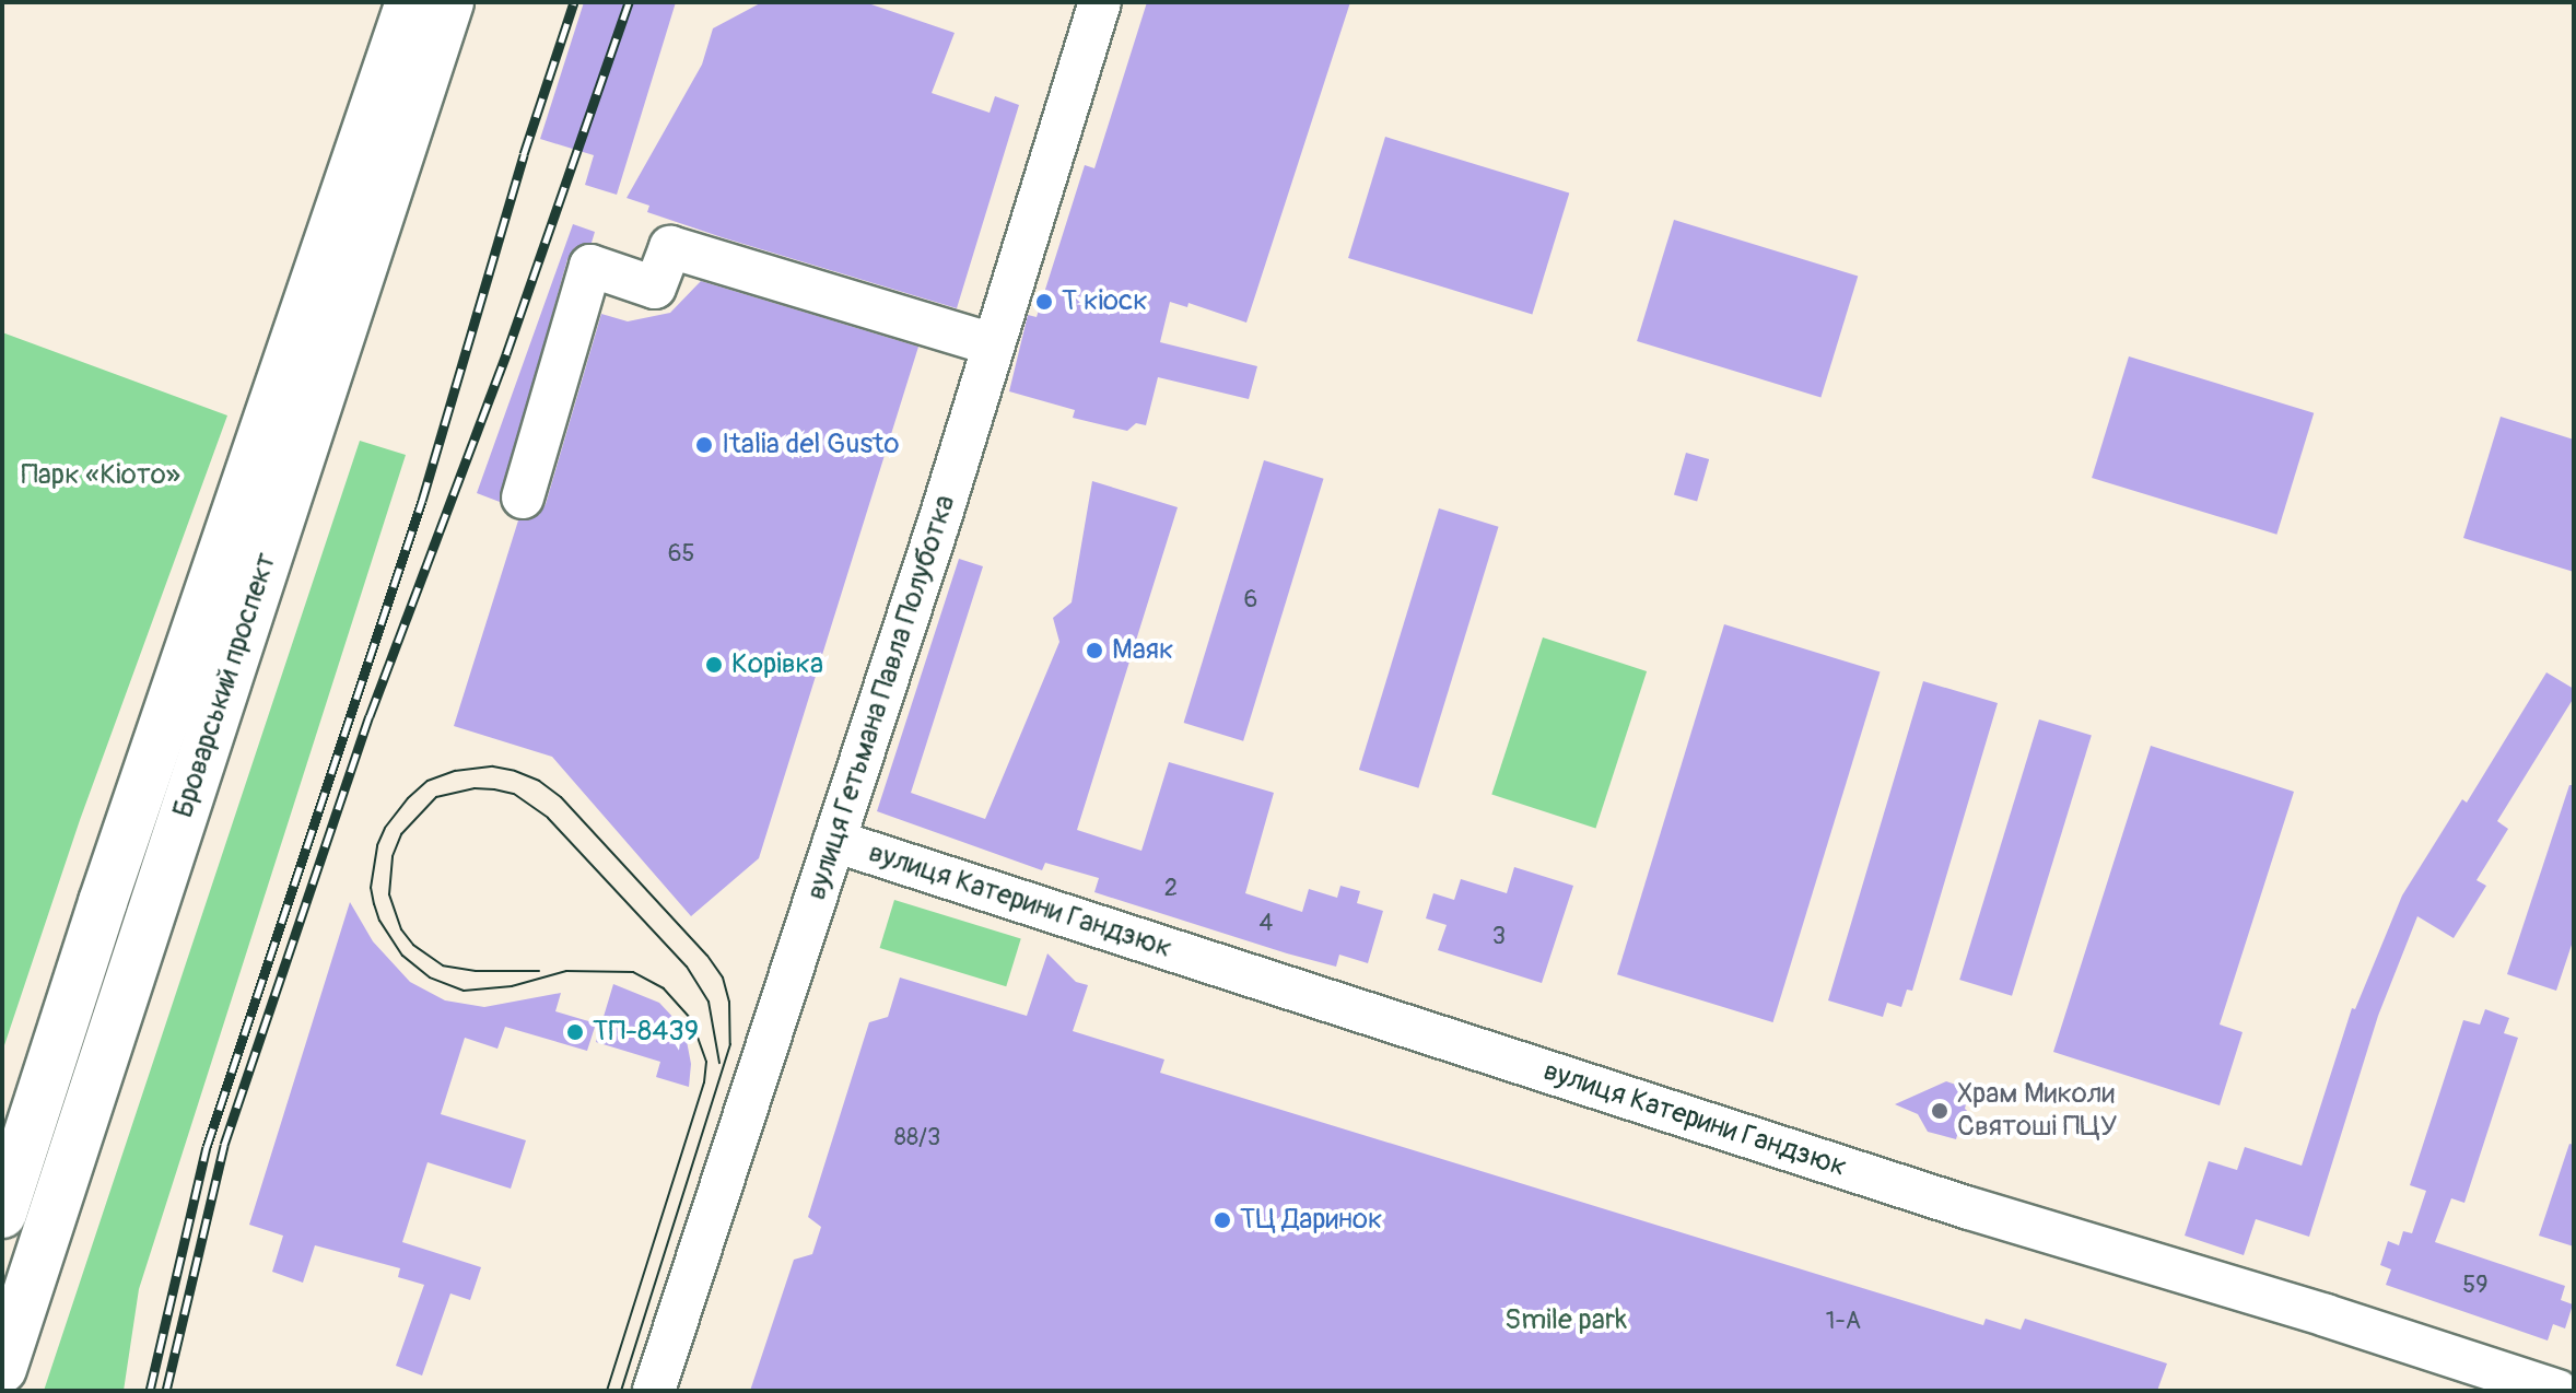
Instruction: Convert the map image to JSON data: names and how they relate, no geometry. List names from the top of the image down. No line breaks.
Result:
{"streets":{"highway":["Броварський проспект"],"street":["вулиця Гетьмана Павла Полуботка","вулиця Катерини Гандзюк"]},"crossings":[["вулиця Гетьмана Павла Полуботка","вулиця Катерини Гандзюк"]],"parks":["Парк «Кіото»","Smile park"],"places":["Т кіоск","Italia del Gusto","Маяк","Корівка","ТП-8439","Храм Миколи Святоші ПЦУ","ТЦ Даринок"],"house_numbers":["65","6","2","4","3","88/3","59","1-А"]}
